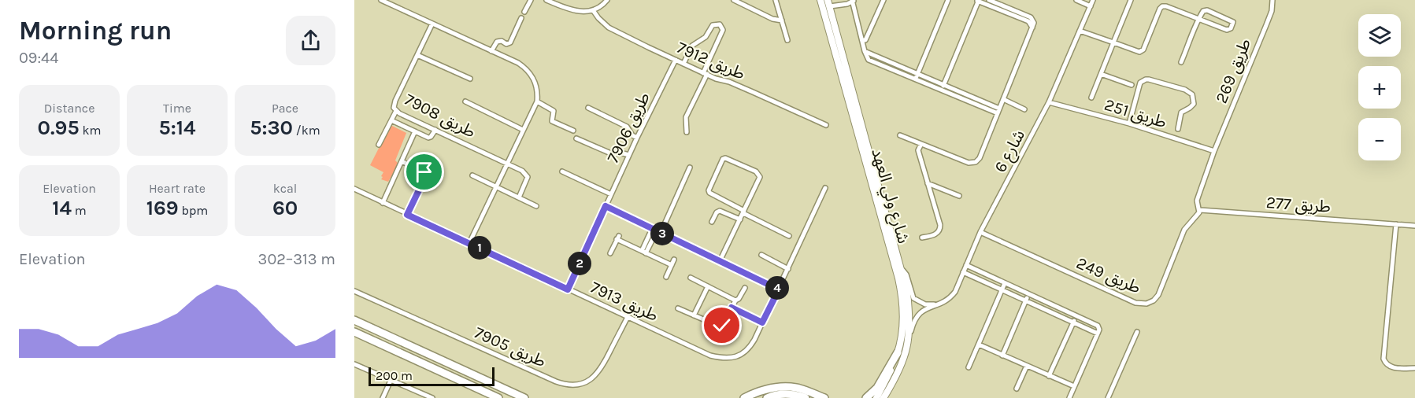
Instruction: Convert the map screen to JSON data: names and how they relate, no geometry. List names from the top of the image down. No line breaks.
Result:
{"streets":{"main road":["شارع ولي العهد"],"street":["طريق 7912","طريق 269","طريق 251","طريق 7908","طريق 7906","شارع 6","طريق 277","طريق 249","طريق 7913","طريق 7905"]},"crossings":[["طريق 7912","طريق 7906"],["طريق 269","طريق 251"],["طريق 251","شارع 6"],["طريق 7906","طريق 7913"],["شارع 6","شارع ولي العهد"],["شارع 6","طريق 249"],["طريق 277","طريق 249"],["طريق 7913","طريق 7905"]],"scale_bar":"200 m","page":{"heading":["Morning run","09:44"],"map_buttons":["+","−"],"stats":[["Distance","0.95 km"],["Time","5:14"],["Pace","5:30 /km"],["Elevation","14 m"],["Heart rate","169 bpm"],["kcal","60"]],"pins":["3","1","2","4"],"chart":["Elevation","302–313 m"],"scale":"200 m"}}
